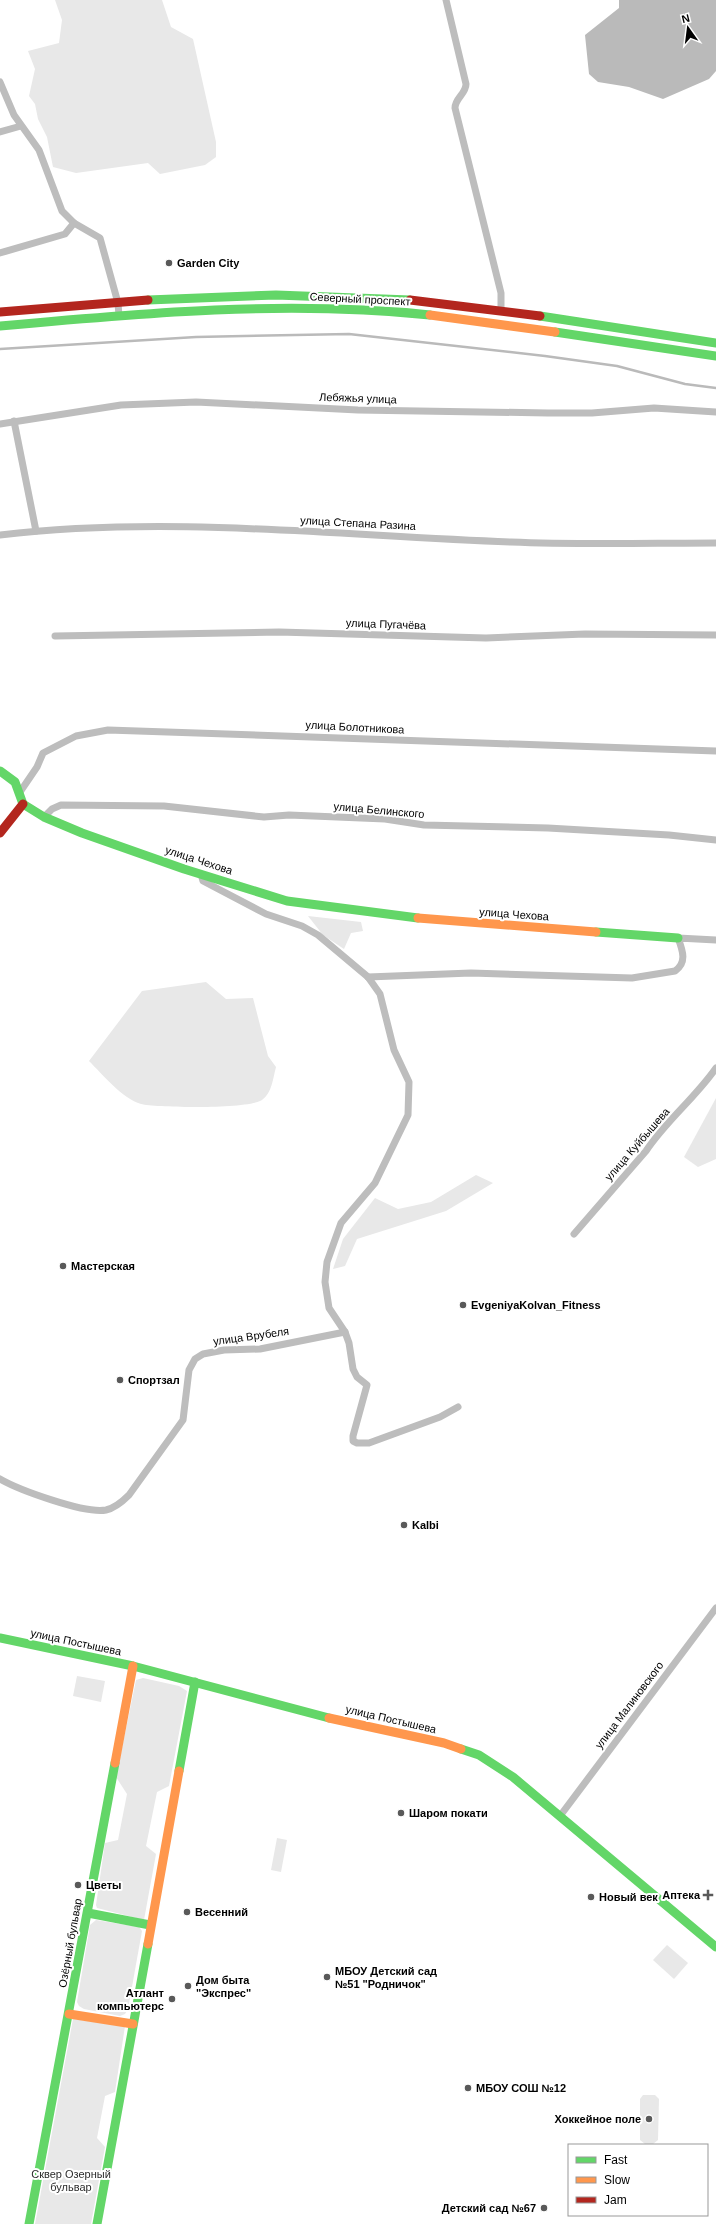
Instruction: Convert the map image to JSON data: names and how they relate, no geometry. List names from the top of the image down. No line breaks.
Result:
{"streets":{"main road":["Северный проспект","улица Чехова","улица Постышева","Озёрный бульвар"],"street":["Лебяжья улица","улица Степана Разина","улица Пугачёва","улица Болотникова","улица Белинского","улица Куйбышева","улица Врубеля","улица Малиновского"]},"crossings":[["улица Белинского","улица Чехова"],["улица Постышева","улица Малиновского"],["улица Постышева","Озёрный бульвар"]],"parks":["Сквер Озерный бульвар"],"places":{"other":["Garden City","Мастерская","EvgeniyaKolvan_Fitness","Спортзал","Kalbi","Шаром покати","Цветы","Новый век","Весенний","МБОУ Детский сад №51 \"Родничок\"","Дом быта \"Экспрес\"","Атлант компьютерс","МБОУ СОШ №12","Хоккейное поле","Детский сад №67"],"health":["Аптека"]},"legend":["Fast","Slow","Jam"],"north":"top"}
